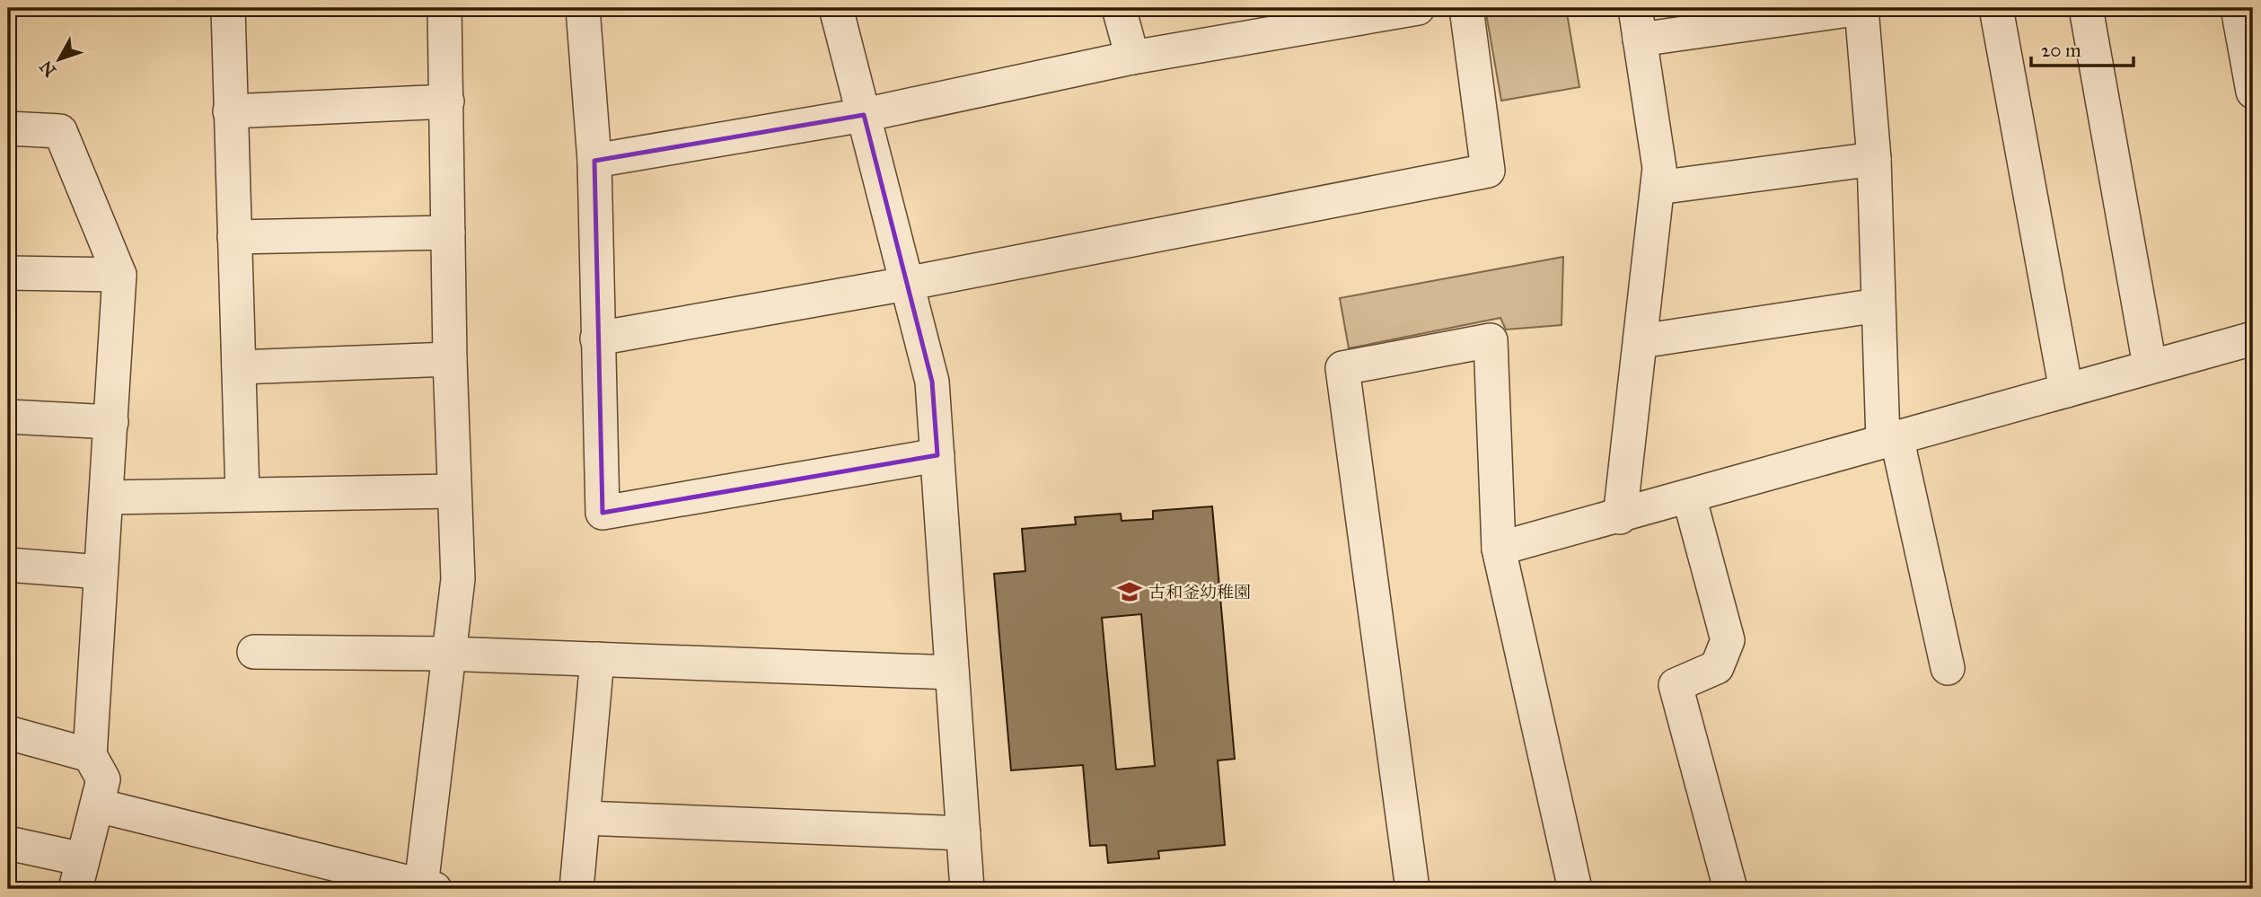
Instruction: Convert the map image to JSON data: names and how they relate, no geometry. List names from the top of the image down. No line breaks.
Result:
{"places":{"school or university":["古和釜幼稚園"]},"scale_bar":"20 m","north":"bottom left"}
